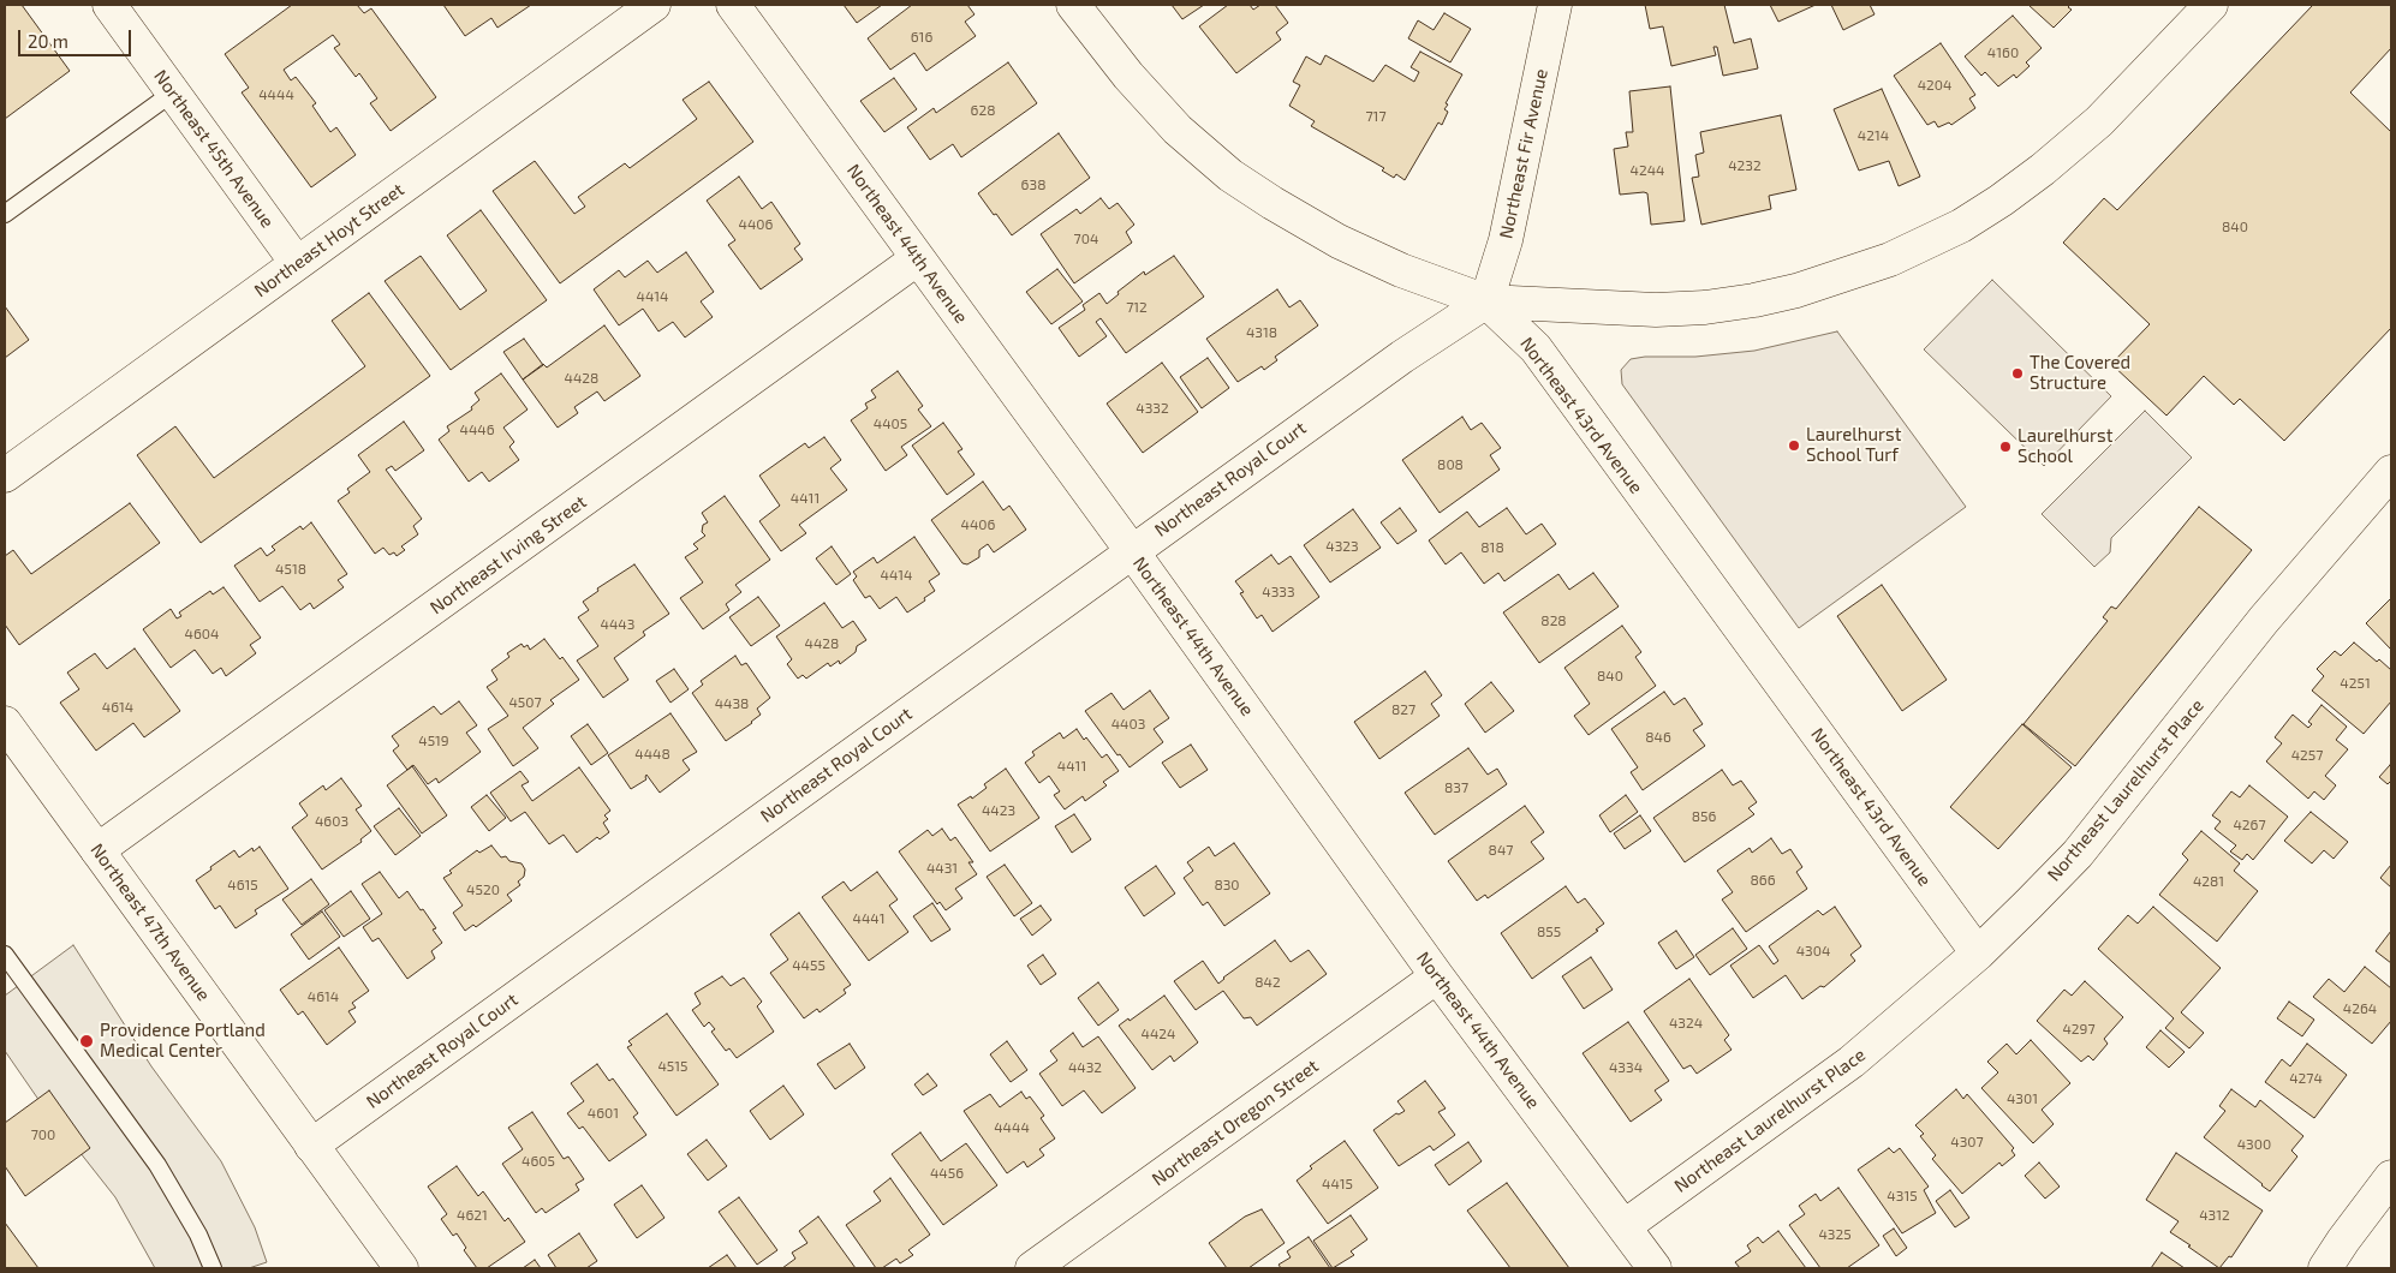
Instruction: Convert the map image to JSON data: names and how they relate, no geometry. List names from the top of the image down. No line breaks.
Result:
{"streets":{"street":["Northeast 45th Avenue","Northeast Fir Avenue","Northeast Hoyt Street","Northeast 44th Avenue","Northeast 43rd Avenue","Northeast Royal Court","Northeast Irving Street","Northeast Laurelhurst Place","Northeast 47th Avenue","Northeast Oregon Street"]},"crossings":[["Northeast 45th Avenue","Northeast Hoyt Street"],["Northeast Fir Avenue","Northeast 43rd Avenue"],["Northeast Fir Avenue","Northeast Royal Court"],["Northeast 44th Avenue","Northeast Royal Court"],["Northeast 44th Avenue","Northeast Irving Street"],["Northeast 44th Avenue","Northeast Laurelhurst Place"],["Northeast 44th Avenue","Northeast Oregon Street"],["Northeast 43rd Avenue","Northeast Royal Court"],["Northeast 43rd Avenue","Northeast Laurelhurst Place"],["Northeast Royal Court","Northeast 47th Avenue"],["Northeast Irving Street","Northeast 47th Avenue"]],"places":["The Covered Structure","Laurelhurst School Turf","Laurelhurst School","Providence Portland Medical Center"],"house_numbers":["616","4160","4204","4444","628","717","4214","4232","4244","638","4406","840","704","4414","712","4318","4428","4332","4405","4446","808","4411","4406","4323","818","4518","4414","4333","828","4443","4604","4428","840","4251","4507","4438","4614","827","4403","846","4519","4448","4257","4411","837","4423","856","4603","4267","847","4431","866","4281","4615","830","4520","4441","855","4304","4455","842","4614","4264","4324","4297","4424","4515","4432","4334","4274","4301","4601","4444","700","4307","4300","4605","4456","4415","4315","4621","4312","4325"],"scale_bar":"20 m"}
